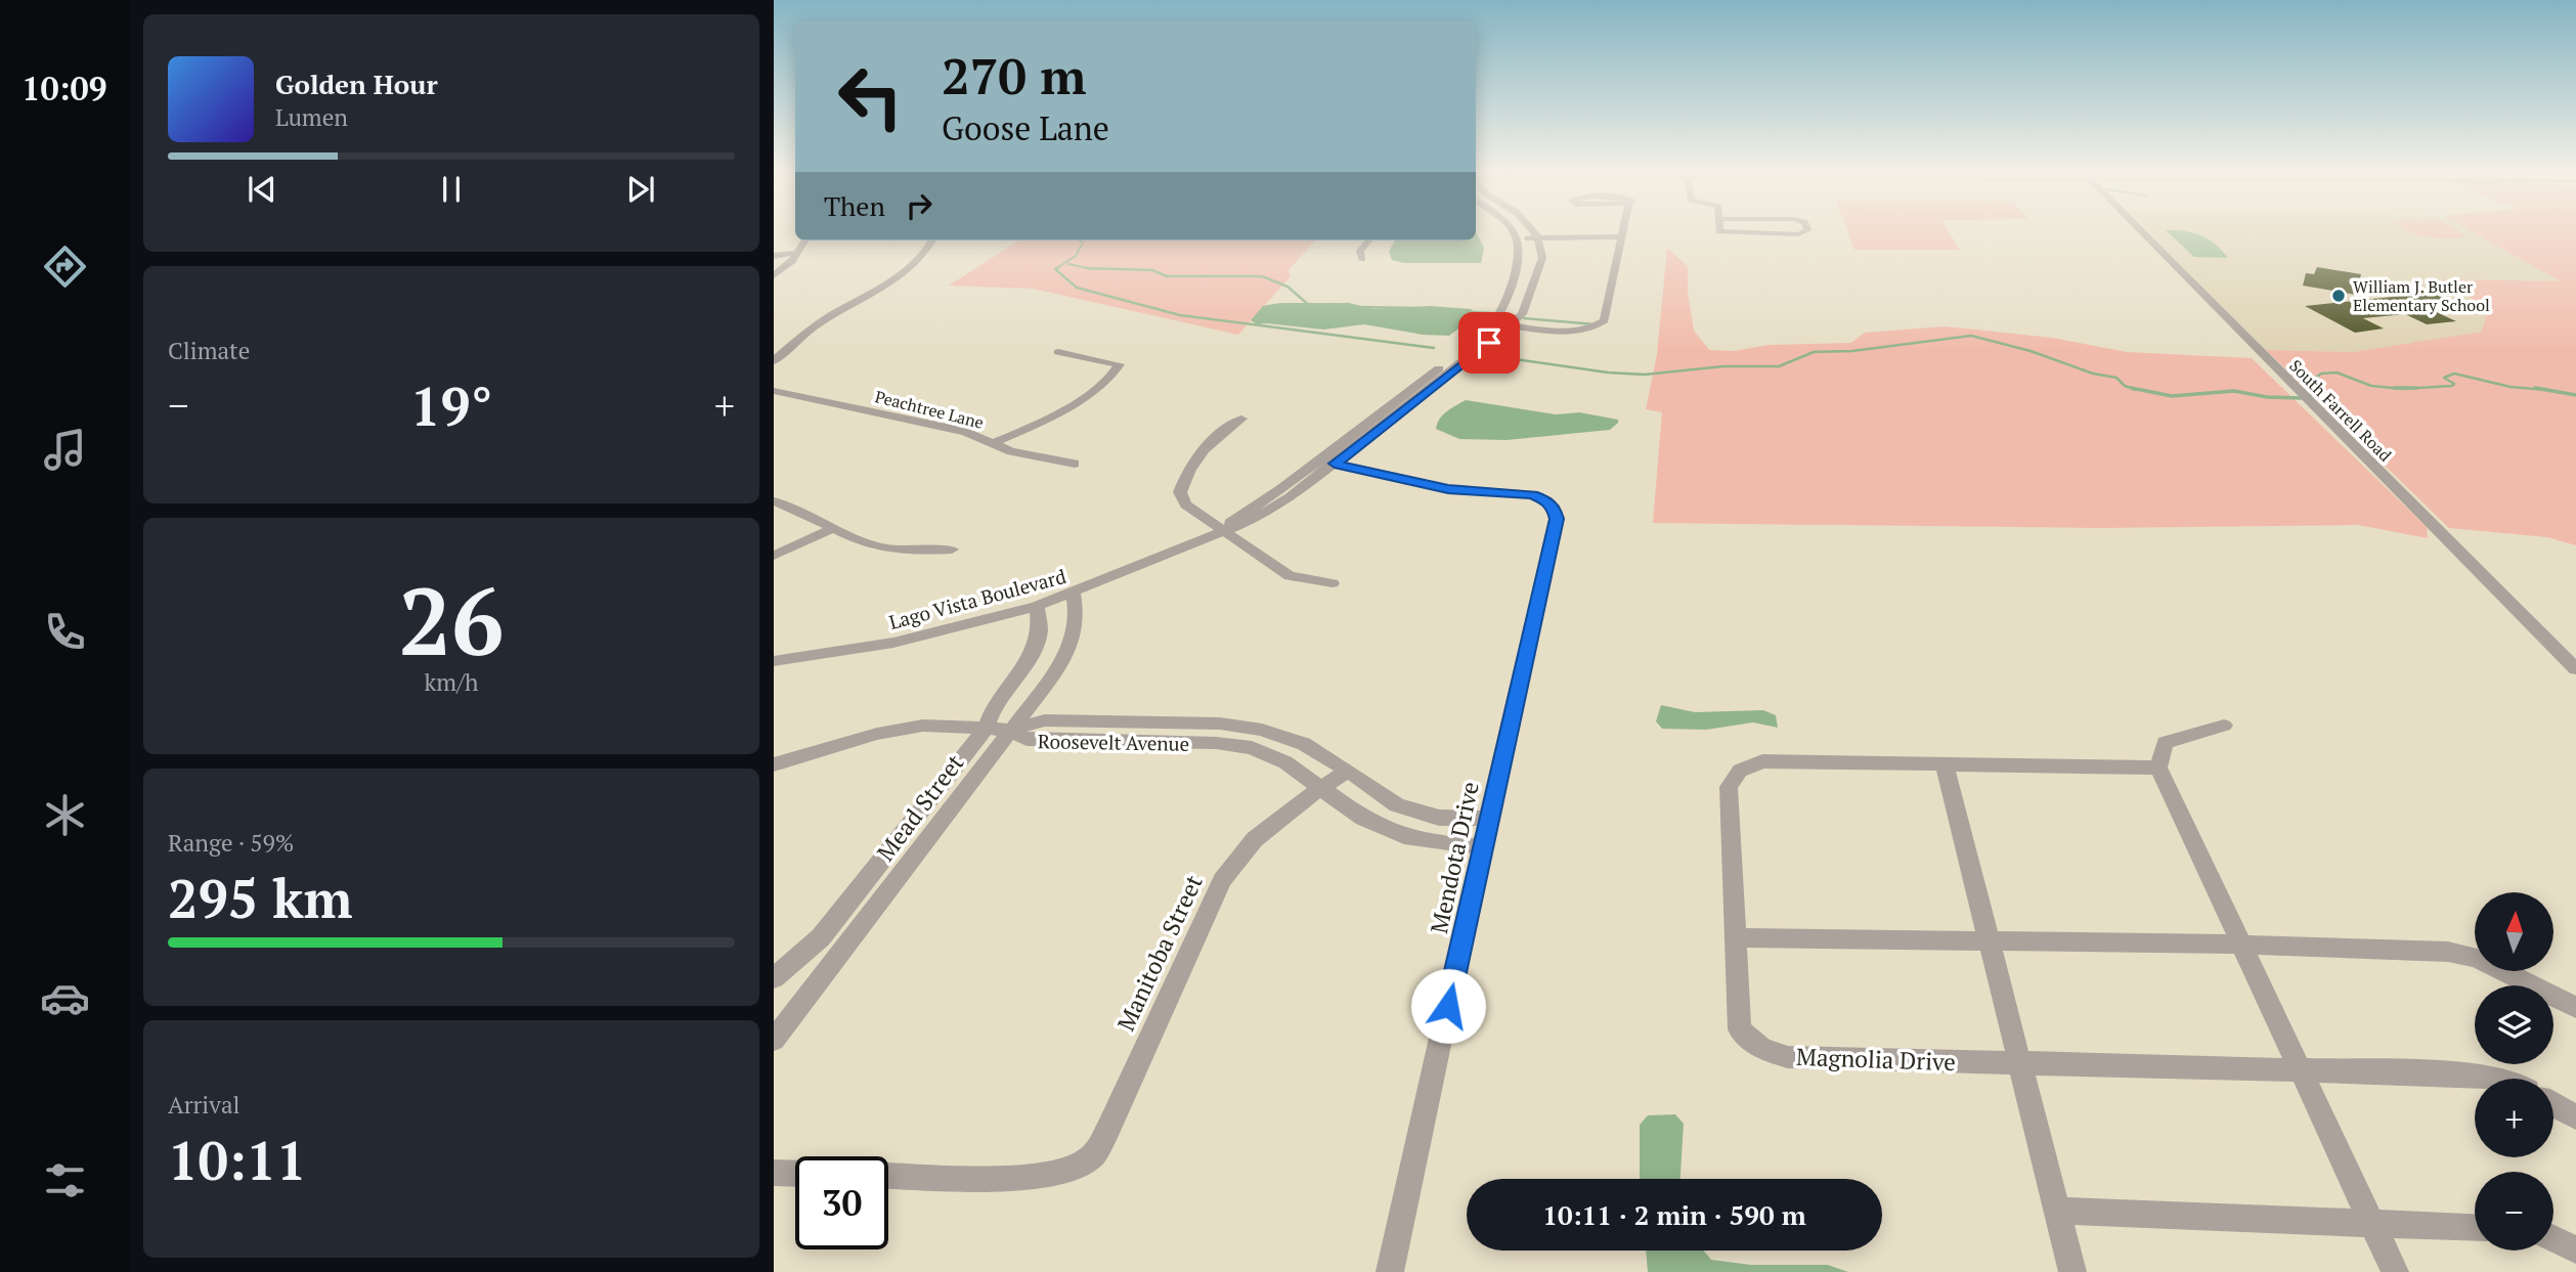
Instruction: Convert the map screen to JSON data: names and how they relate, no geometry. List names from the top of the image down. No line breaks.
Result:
{"streets":{"street":["Peachtree Lane","South Farrell Road","Lago Vista Boulevard","Roosevelt Avenue","Mead Street","Mendota Drive","Manitoba Street","Magnolia Drive"]},"crossings":[["Lago Vista Boulevard","Mead Street"],["Lago Vista Boulevard","Mendota Drive"],["Roosevelt Avenue","Mead Street"],["Roosevelt Avenue","Mendota Drive"],["Roosevelt Avenue","Manitoba Street"]],"places":["William J. Butler Elementary School"],"north":"top","page":{"tabs":"10:09","turn":["270 m","Goose Lane"],"song":["Golden Hour","Lumen"],"then":"Then","tile":["Climate",["26","km/h"],["Range · 59%","295 km"],["Arrival","10:11"]],"heat":["−","19°","+"],"map_buttons":["+","−"],"limit":"30","trip":"10:11 · 2 min · 590 m"}}
